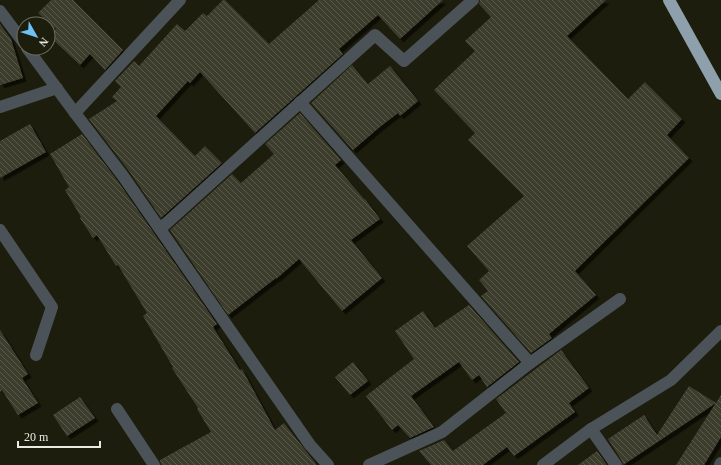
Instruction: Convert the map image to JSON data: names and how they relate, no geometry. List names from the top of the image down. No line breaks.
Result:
{"scale_bar":"20 m","north":"bottom right"}
